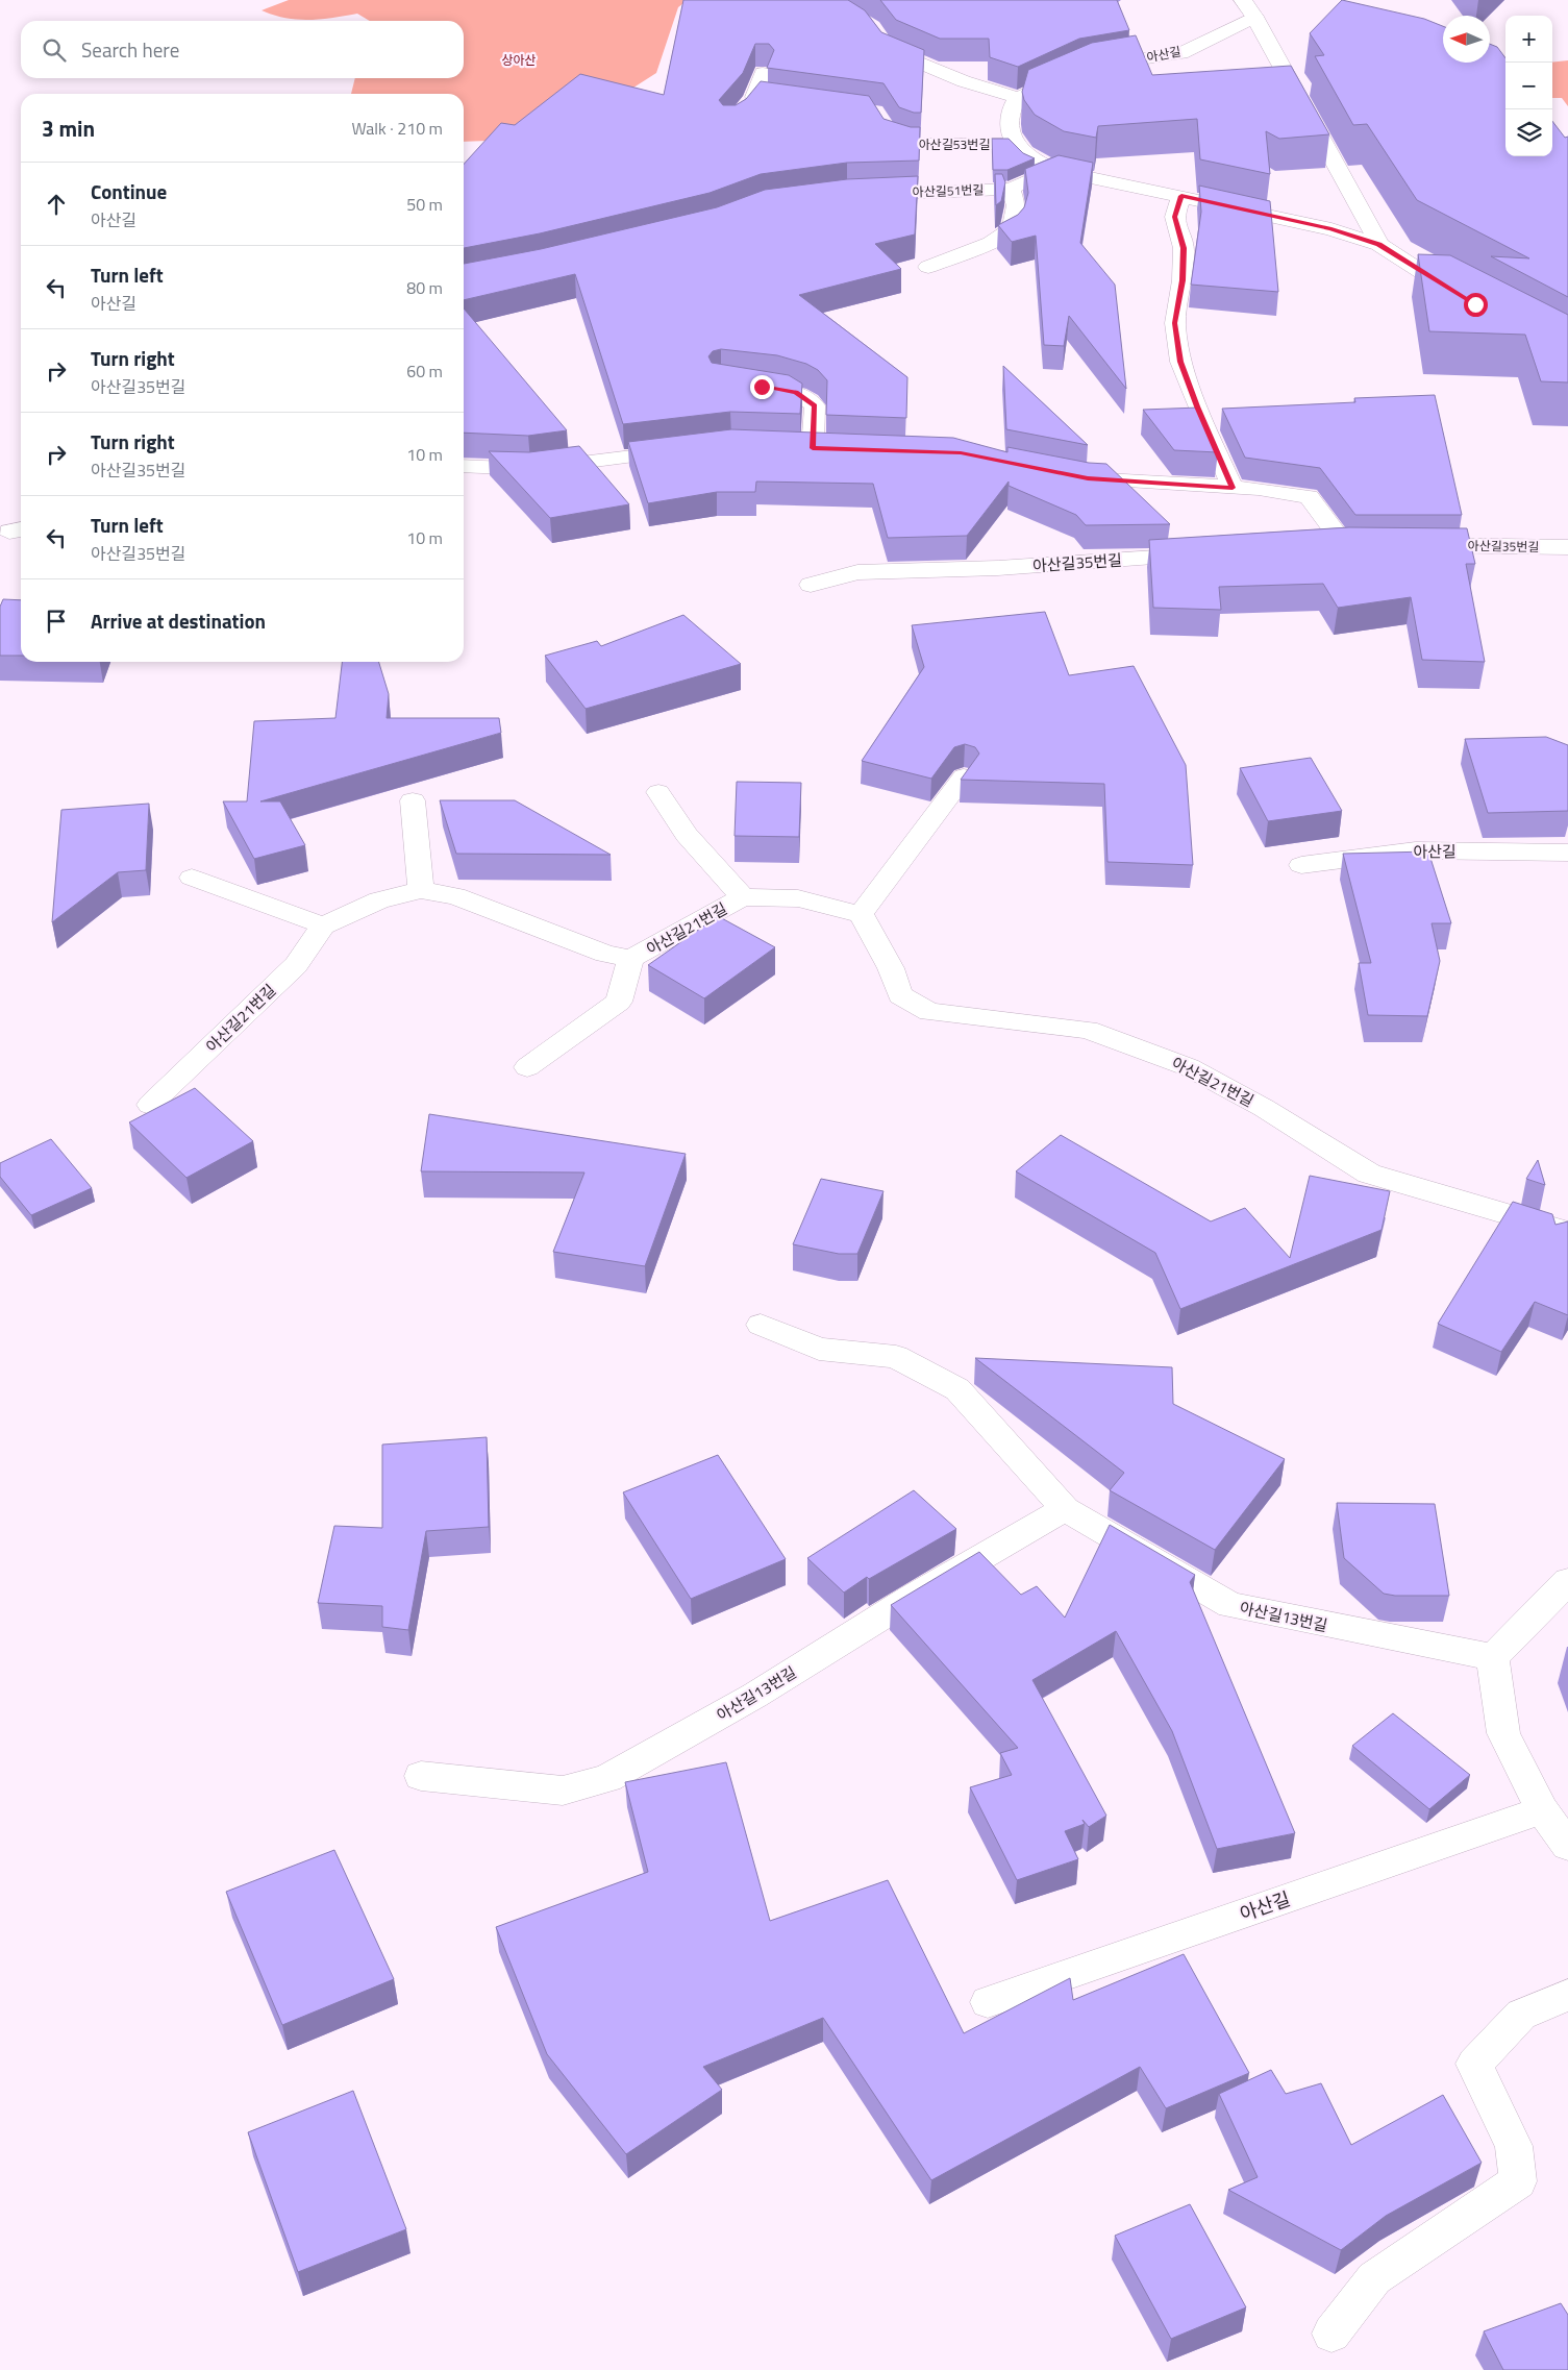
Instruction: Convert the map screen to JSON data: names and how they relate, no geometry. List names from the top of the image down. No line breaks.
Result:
{"streets":{"street":["아산길","아산길53번길","아산길51번길","아산길35번길","아산길21번길","아산길13번길"]},"parks":["상아산"],"north":"left","page":{"map_buttons":["+","−"],"search":"Search here","heading":["3 min","Walk · 210 m"],"list":[["Continue","아산길","50 m"],["Turn left","아산길","80 m"],["Turn right","아산길35번길","60 m"],["Turn right","아산길35번길","10 m"],["Turn left","아산길35번길","10 m"],"Arrive at destination"]}}
